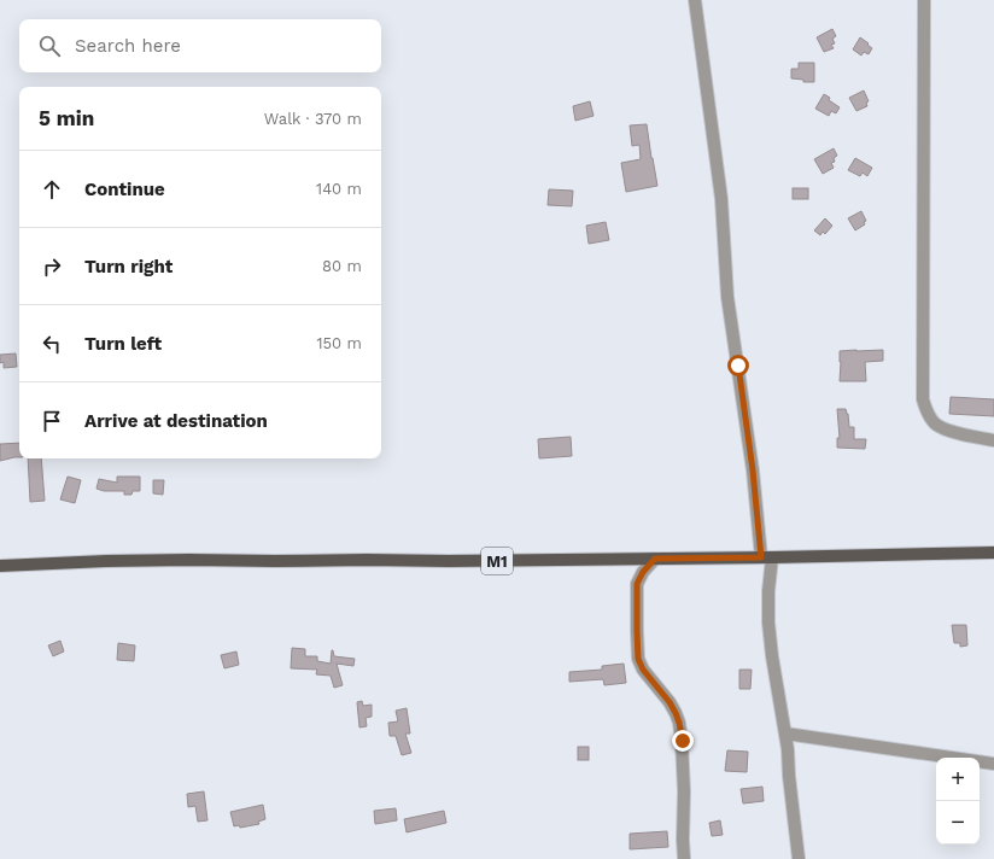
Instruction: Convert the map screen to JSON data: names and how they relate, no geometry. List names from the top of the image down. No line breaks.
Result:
{"streets":{"main road":["M1"]},"page":{"search":"Search here","heading":["5 min","Walk · 370 m"],"list":[["Continue","140 m"],["Turn right","80 m"],["Turn left","150 m"],"Arrive at destination"],"map_buttons":["+","−"]}}
